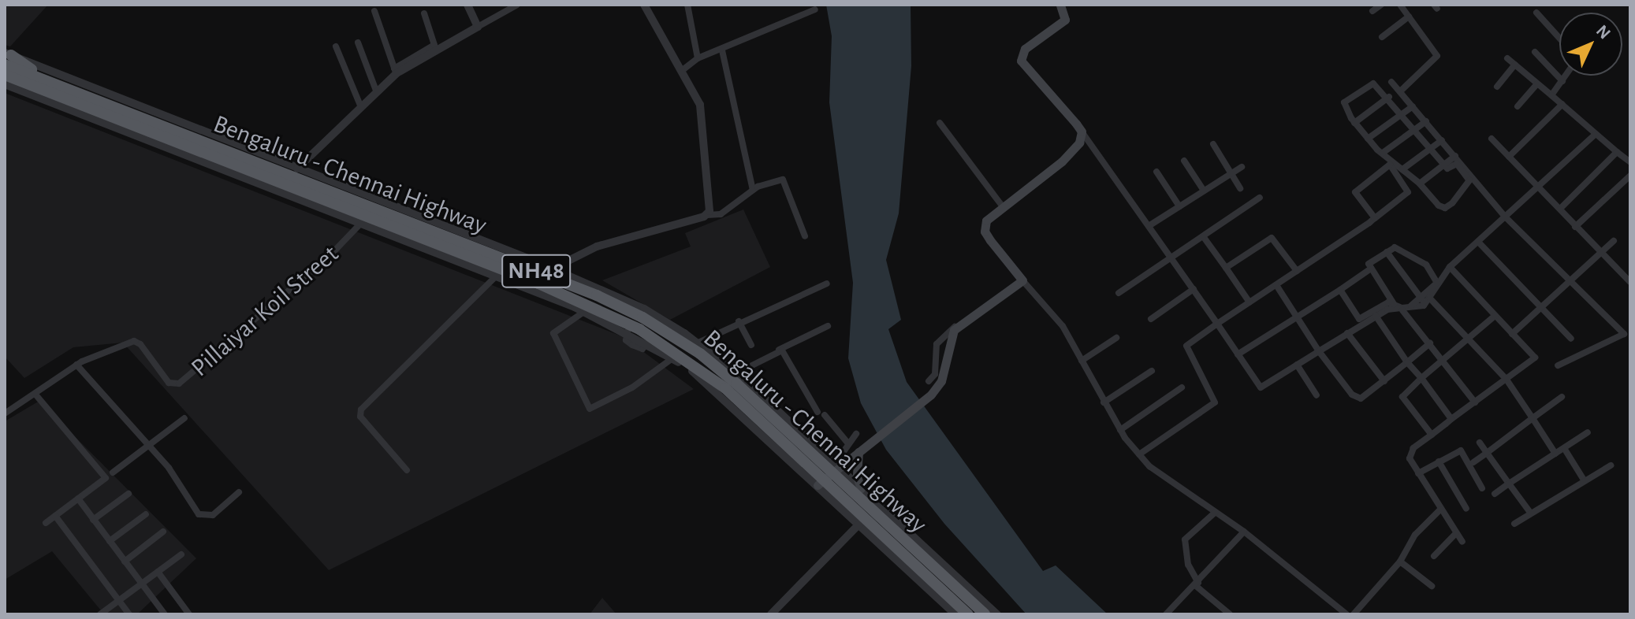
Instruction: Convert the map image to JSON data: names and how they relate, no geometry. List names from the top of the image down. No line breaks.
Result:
{"streets":{"highway":["Bengaluru - Chennai Highway","NH48"],"street":["Pillaiyar Koil Street"]},"crossings":[["Bengaluru - Chennai Highway","Pillaiyar Koil Street"]],"north":"top right"}
